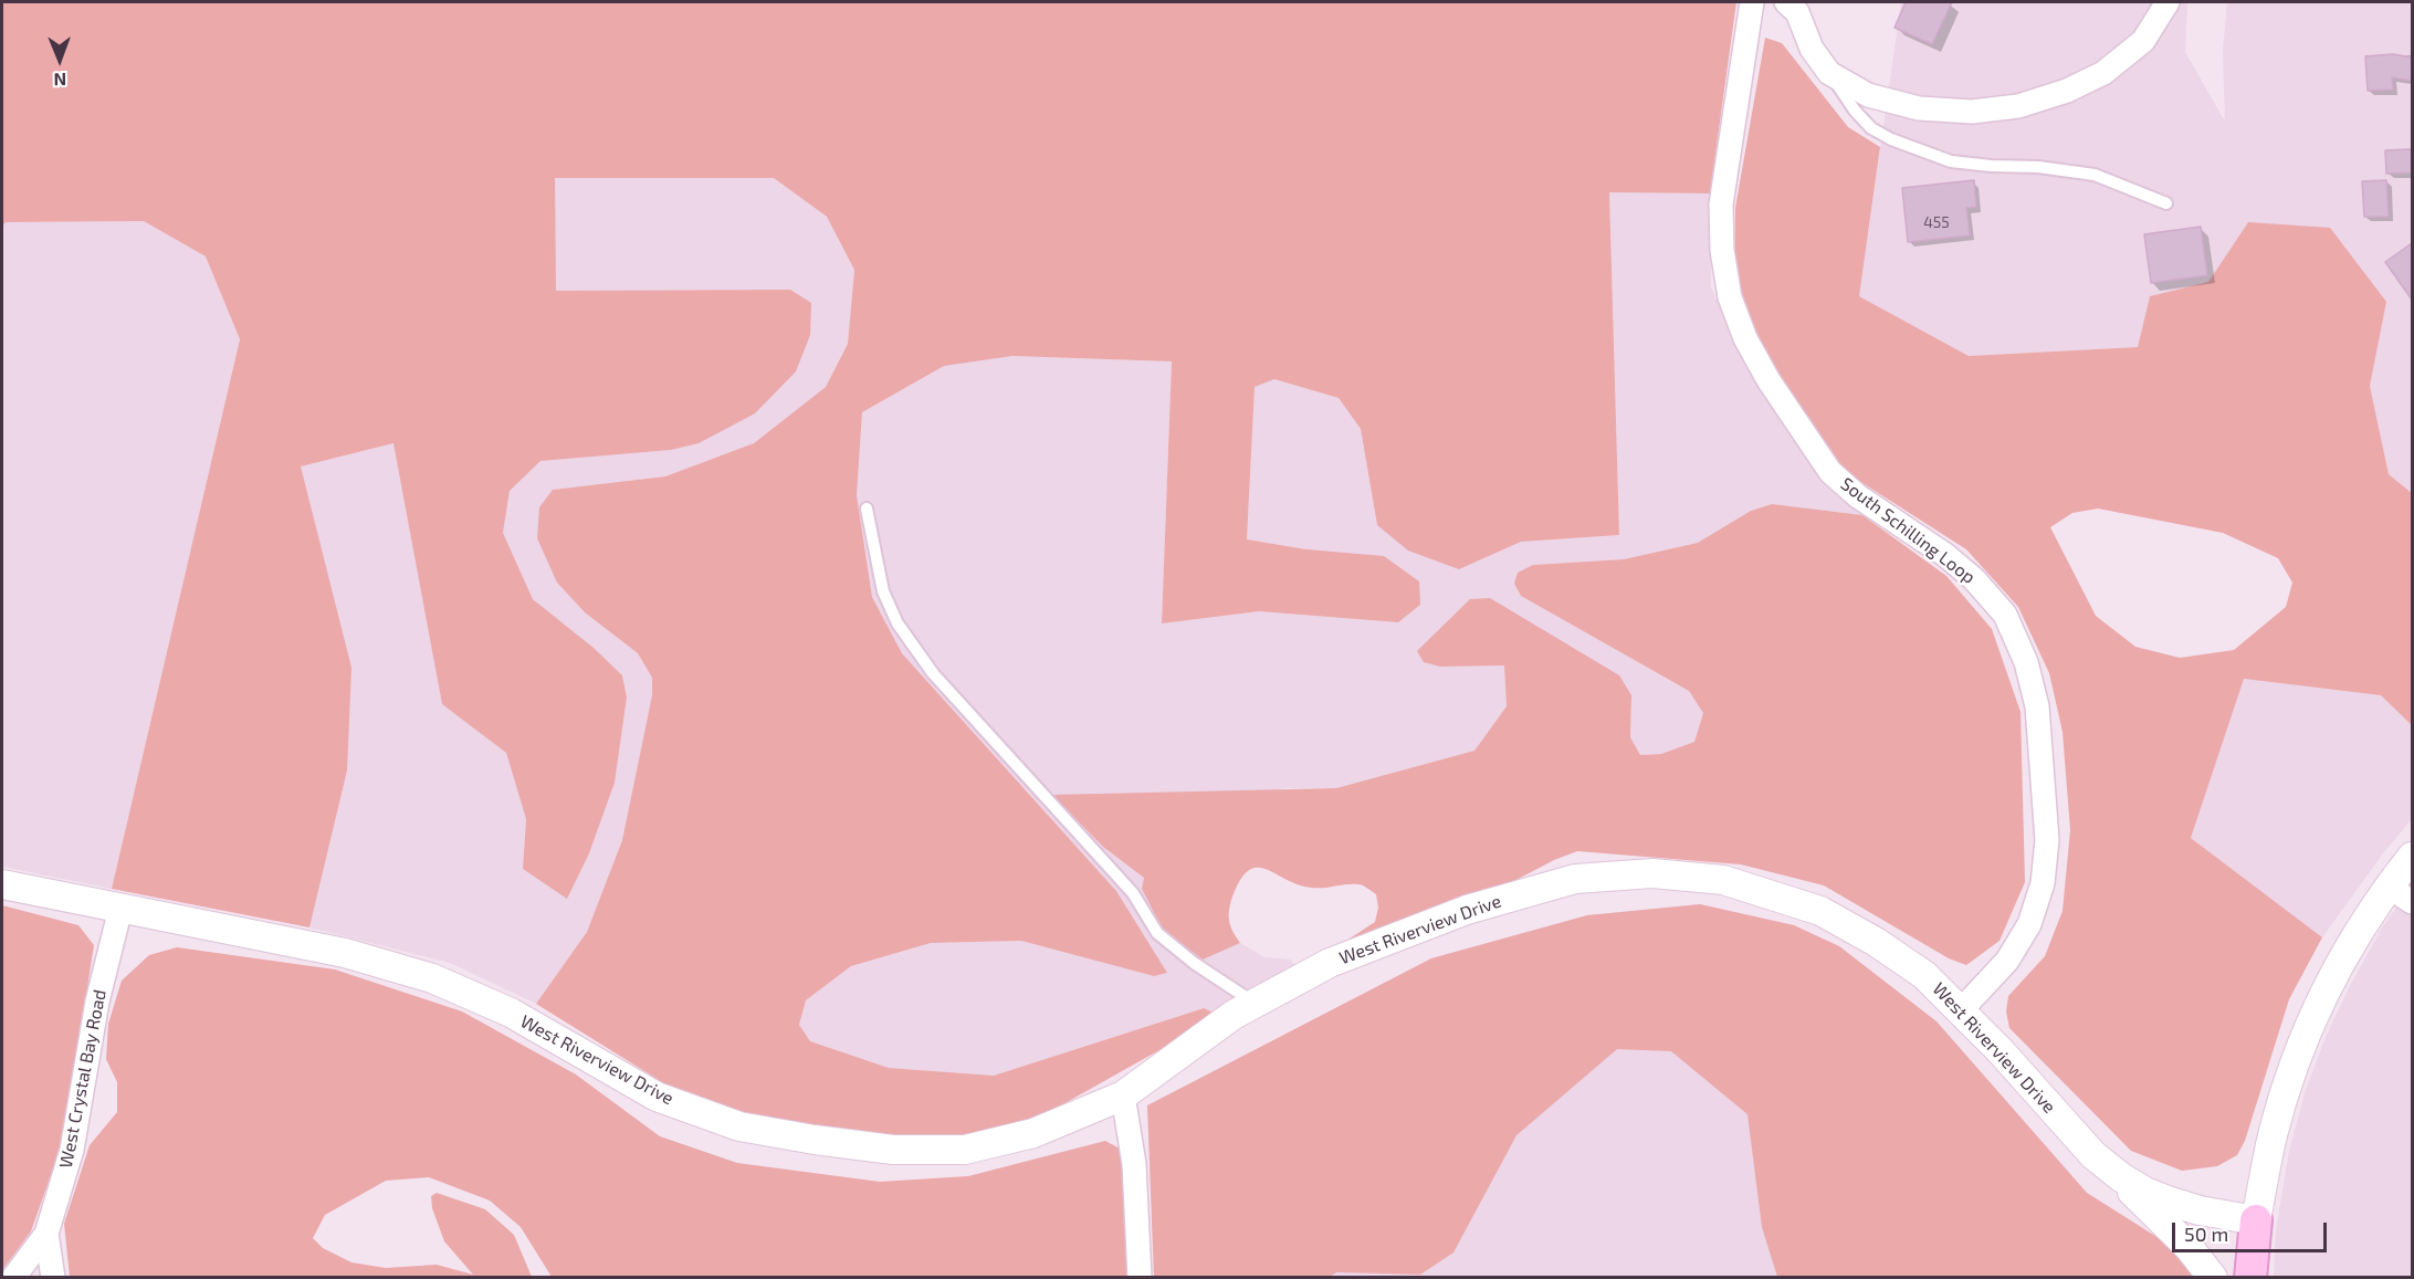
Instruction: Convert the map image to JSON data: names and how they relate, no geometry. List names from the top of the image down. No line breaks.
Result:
{"streets":{"street":["South Schilling Loop","West Riverview Drive","West Crystal Bay Road"]},"crossings":[["South Schilling Loop","West Riverview Drive"],["West Riverview Drive","West Crystal Bay Road"]],"house_numbers":["455"],"scale_bar":"50 m","north":"bottom"}
